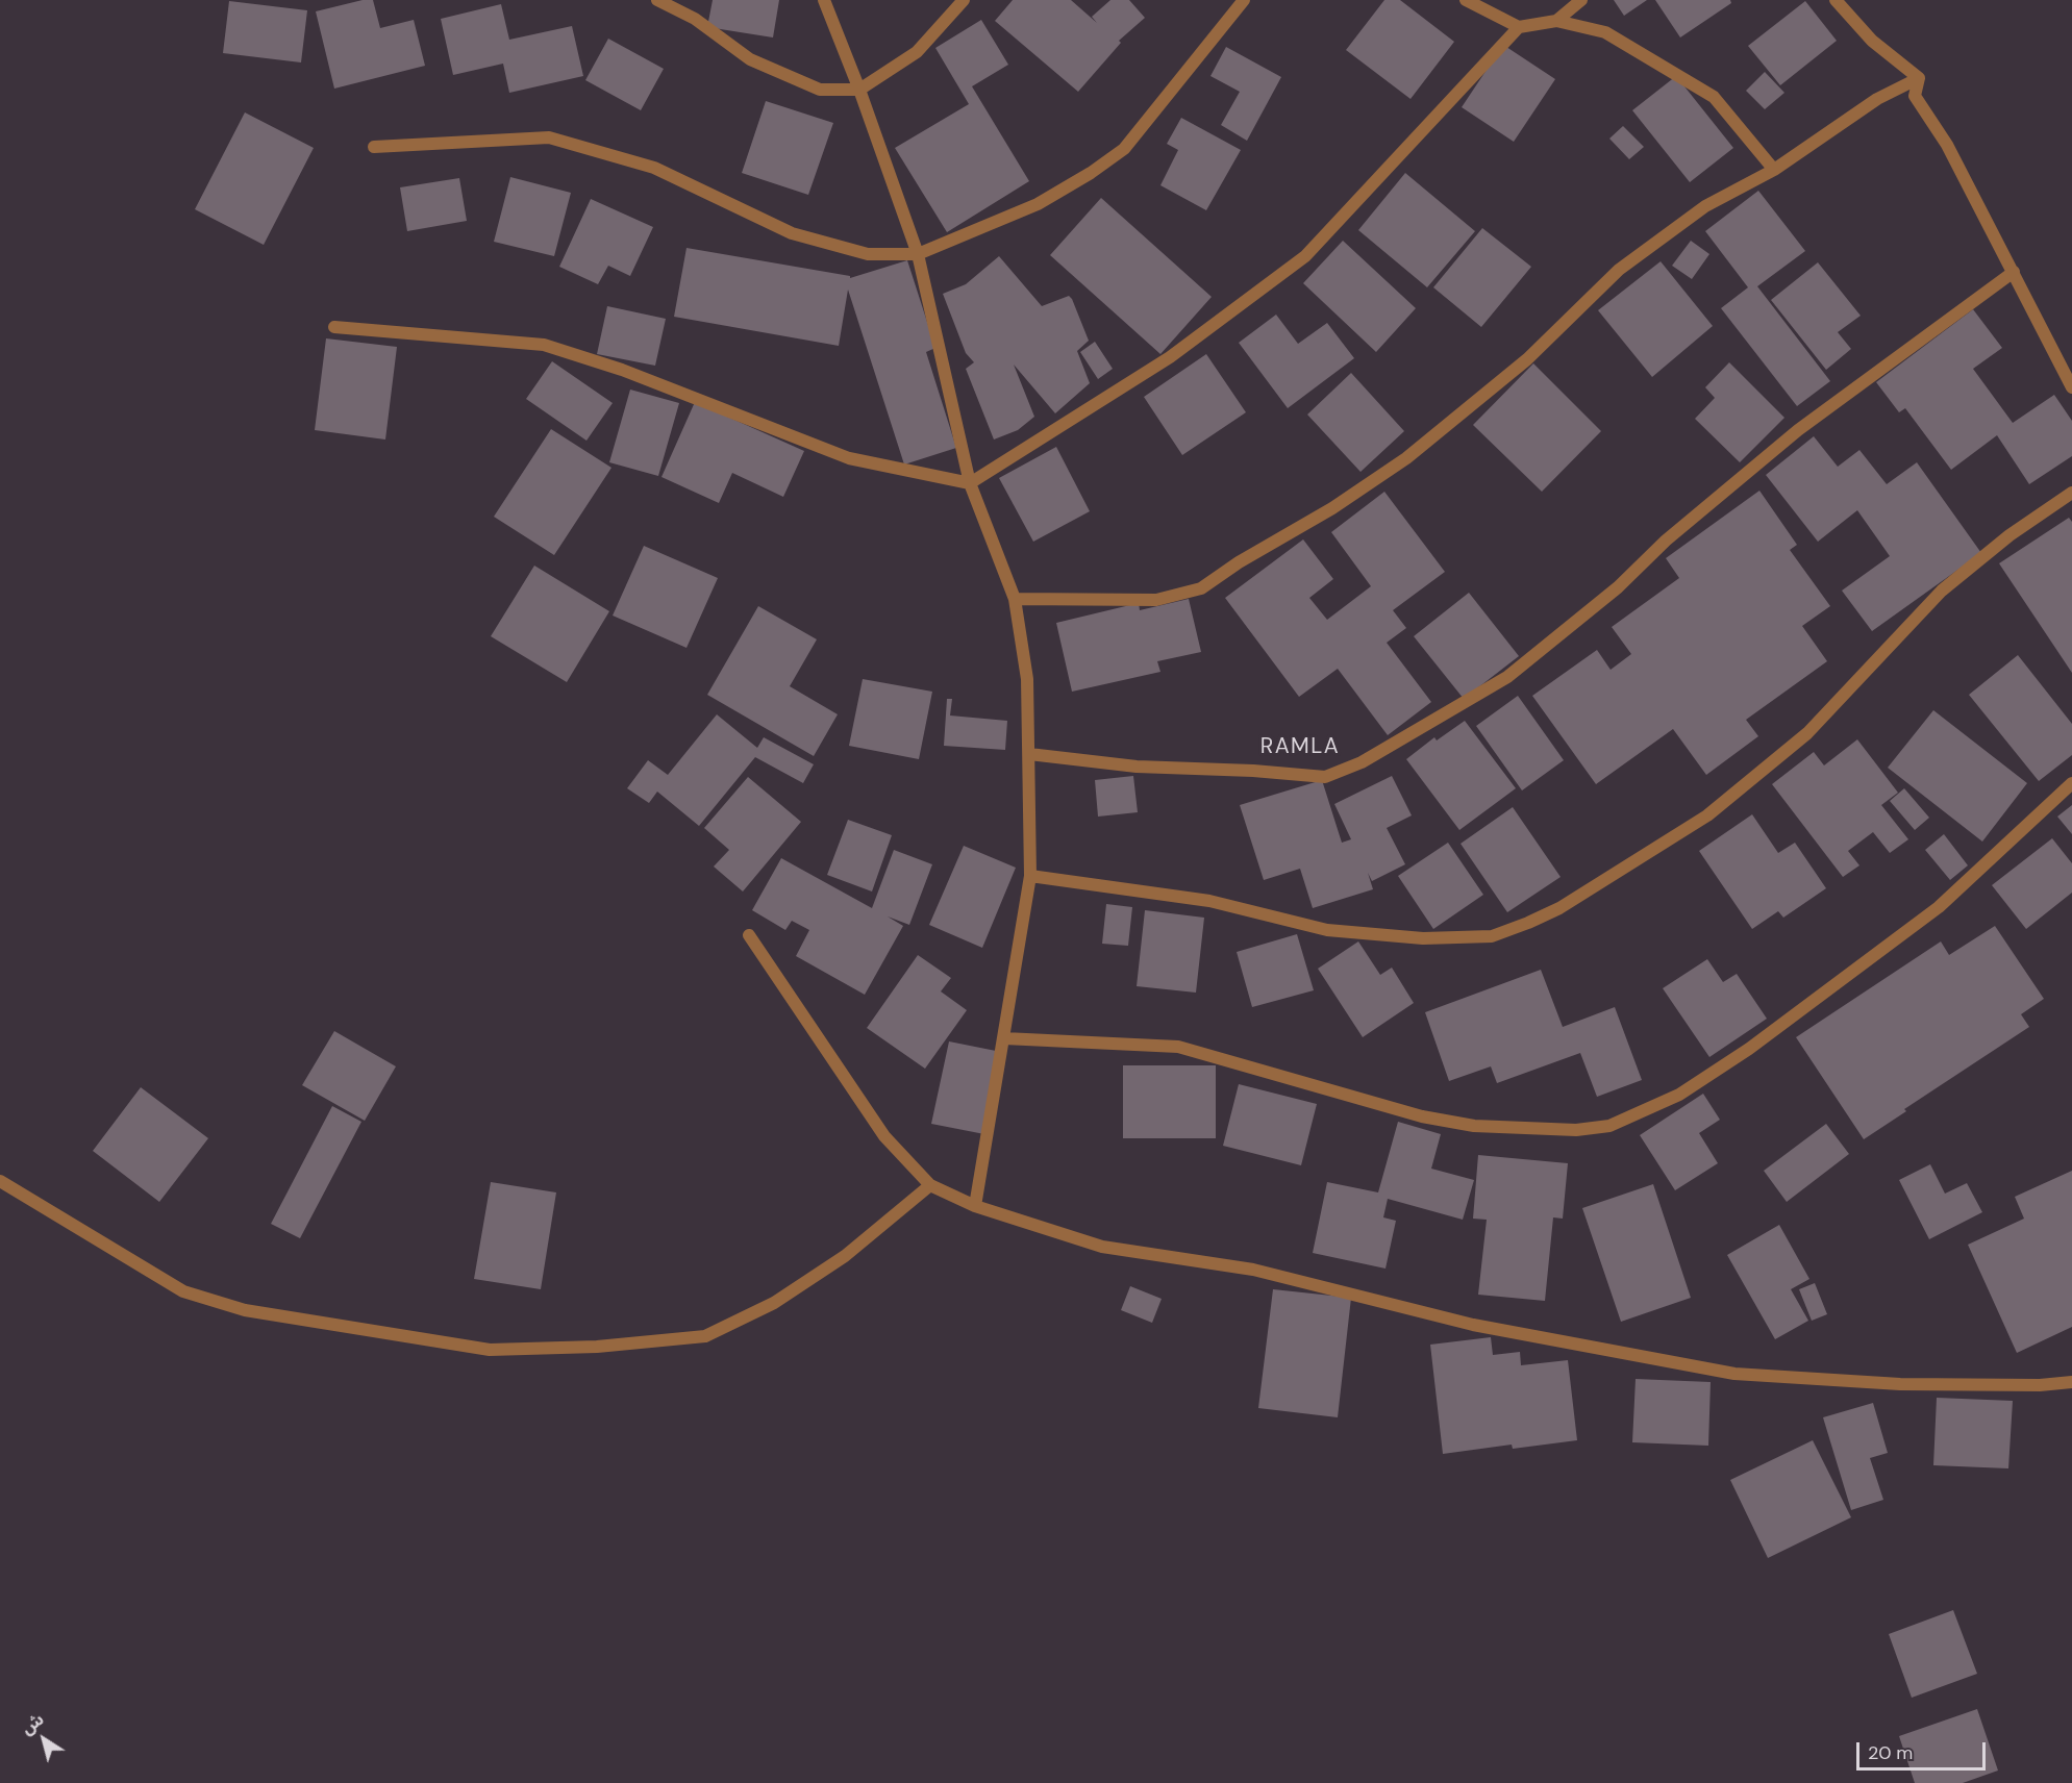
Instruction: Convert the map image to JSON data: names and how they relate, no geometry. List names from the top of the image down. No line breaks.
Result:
{"districts":["RAMLA"],"scale_bar":"20 m","north":"top left"}
